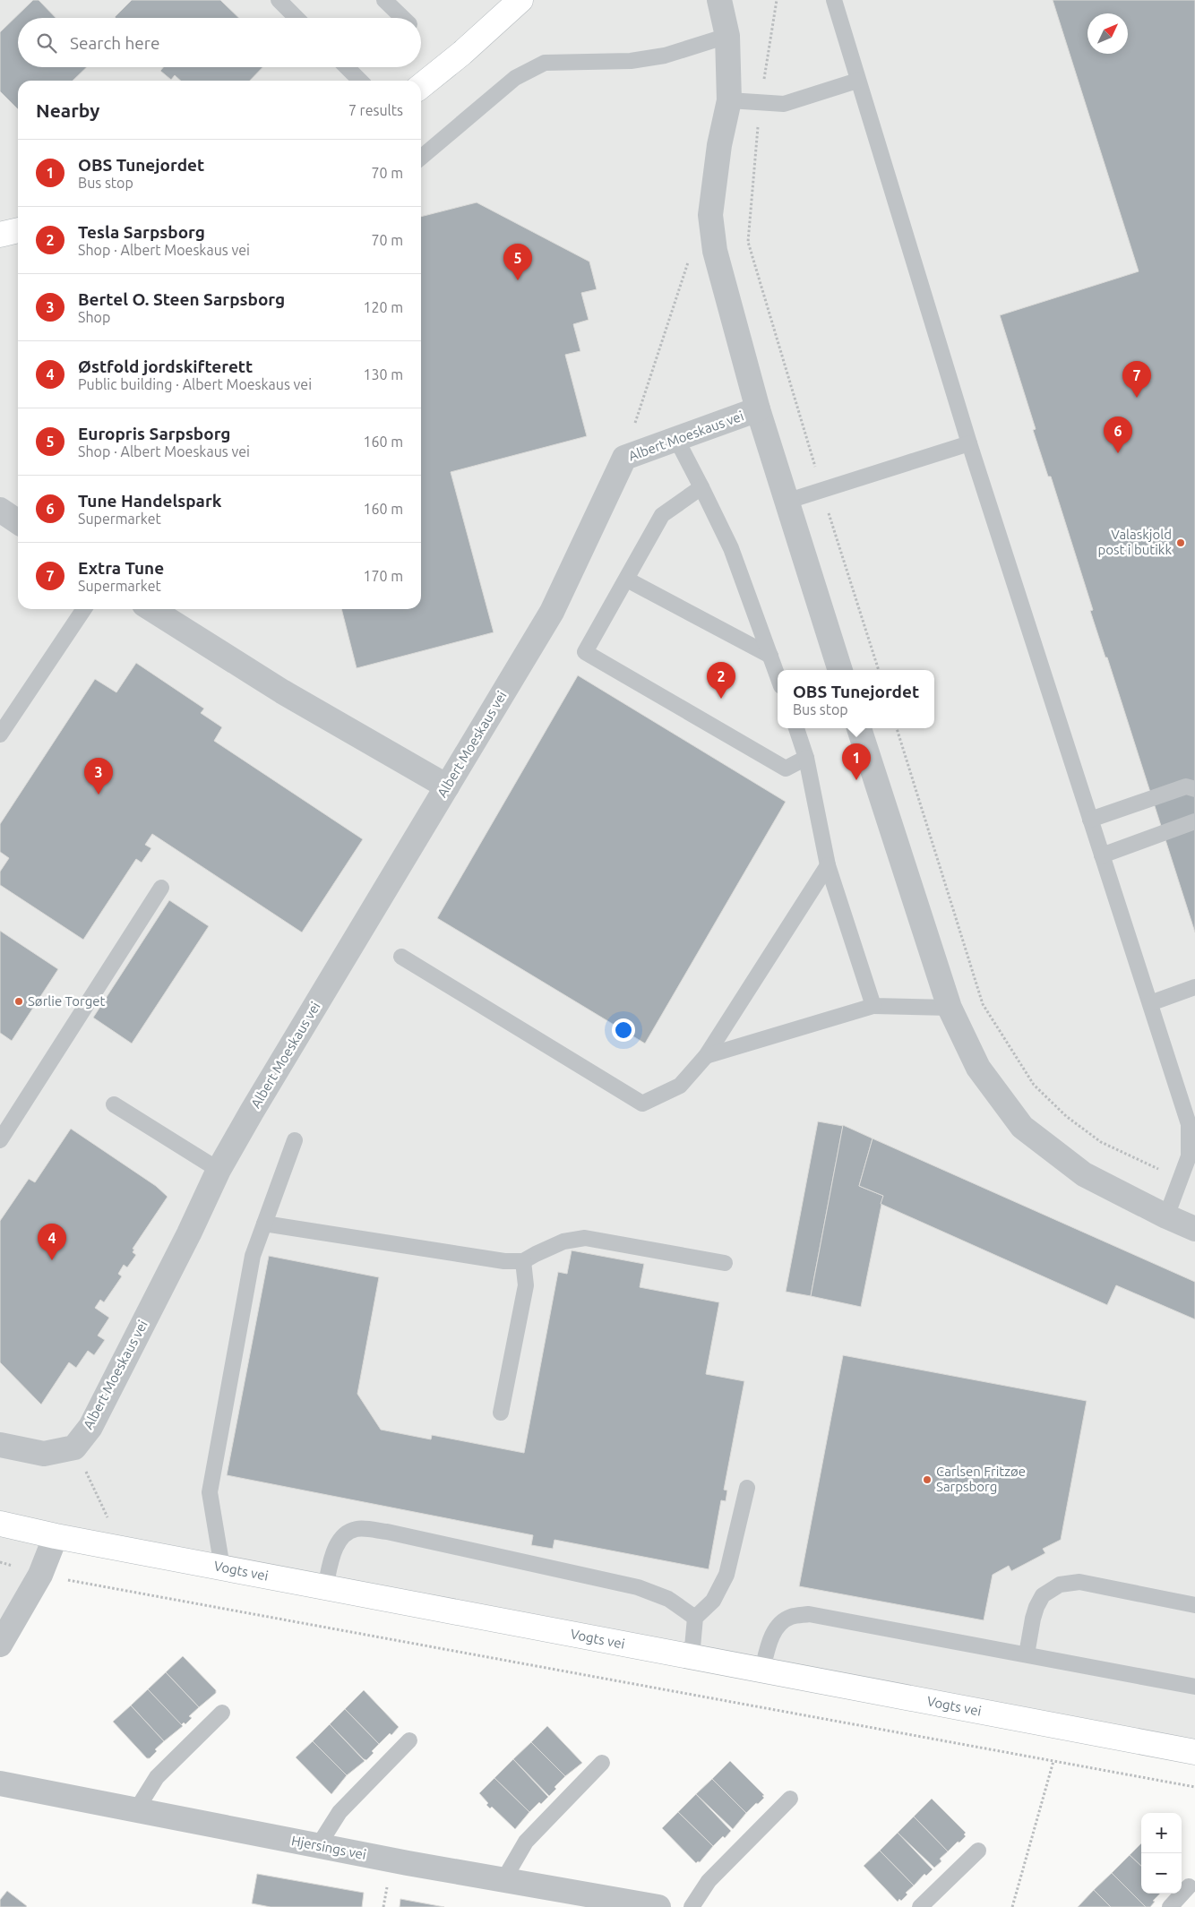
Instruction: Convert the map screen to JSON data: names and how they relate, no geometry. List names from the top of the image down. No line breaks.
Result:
{"streets":{"street":["Albert Moeskaus vei","Vogts vei","Hjersings vei"]},"places":["Valaskjold post i butikk","Sørlie Torget","Carlsen Fritzøe Sarpsborg"],"north":"top right","page":{"search":"Search here","heading":["Nearby","7 results"],"list":[{"mark":"1","name":"OBS Tunejordet","note":"Bus stop","value":"70 m"},{"mark":"2","name":"Tesla Sarpsborg","note":"Shop · Albert Moeskaus vei","value":"70 m"},{"mark":"3","name":"Bertel O. Steen Sarpsborg","note":"Shop","value":"120 m"},{"mark":"4","name":"Østfold jordskifterett","note":"Public building · Albert Moeskaus vei","value":"130 m"},{"mark":"5","name":"Europris Sarpsborg","note":"Shop · Albert Moeskaus vei","value":"160 m"},{"mark":"6","name":"Tune Handelspark","note":"Supermarket","value":"160 m"},{"mark":"7","name":"Extra Tune","note":"Supermarket","value":"170 m"}],"pins":["5","7","6","2","1","3","4"],"popup":["OBS Tunejordet","Bus stop"],"map_buttons":["+","−"]}}
